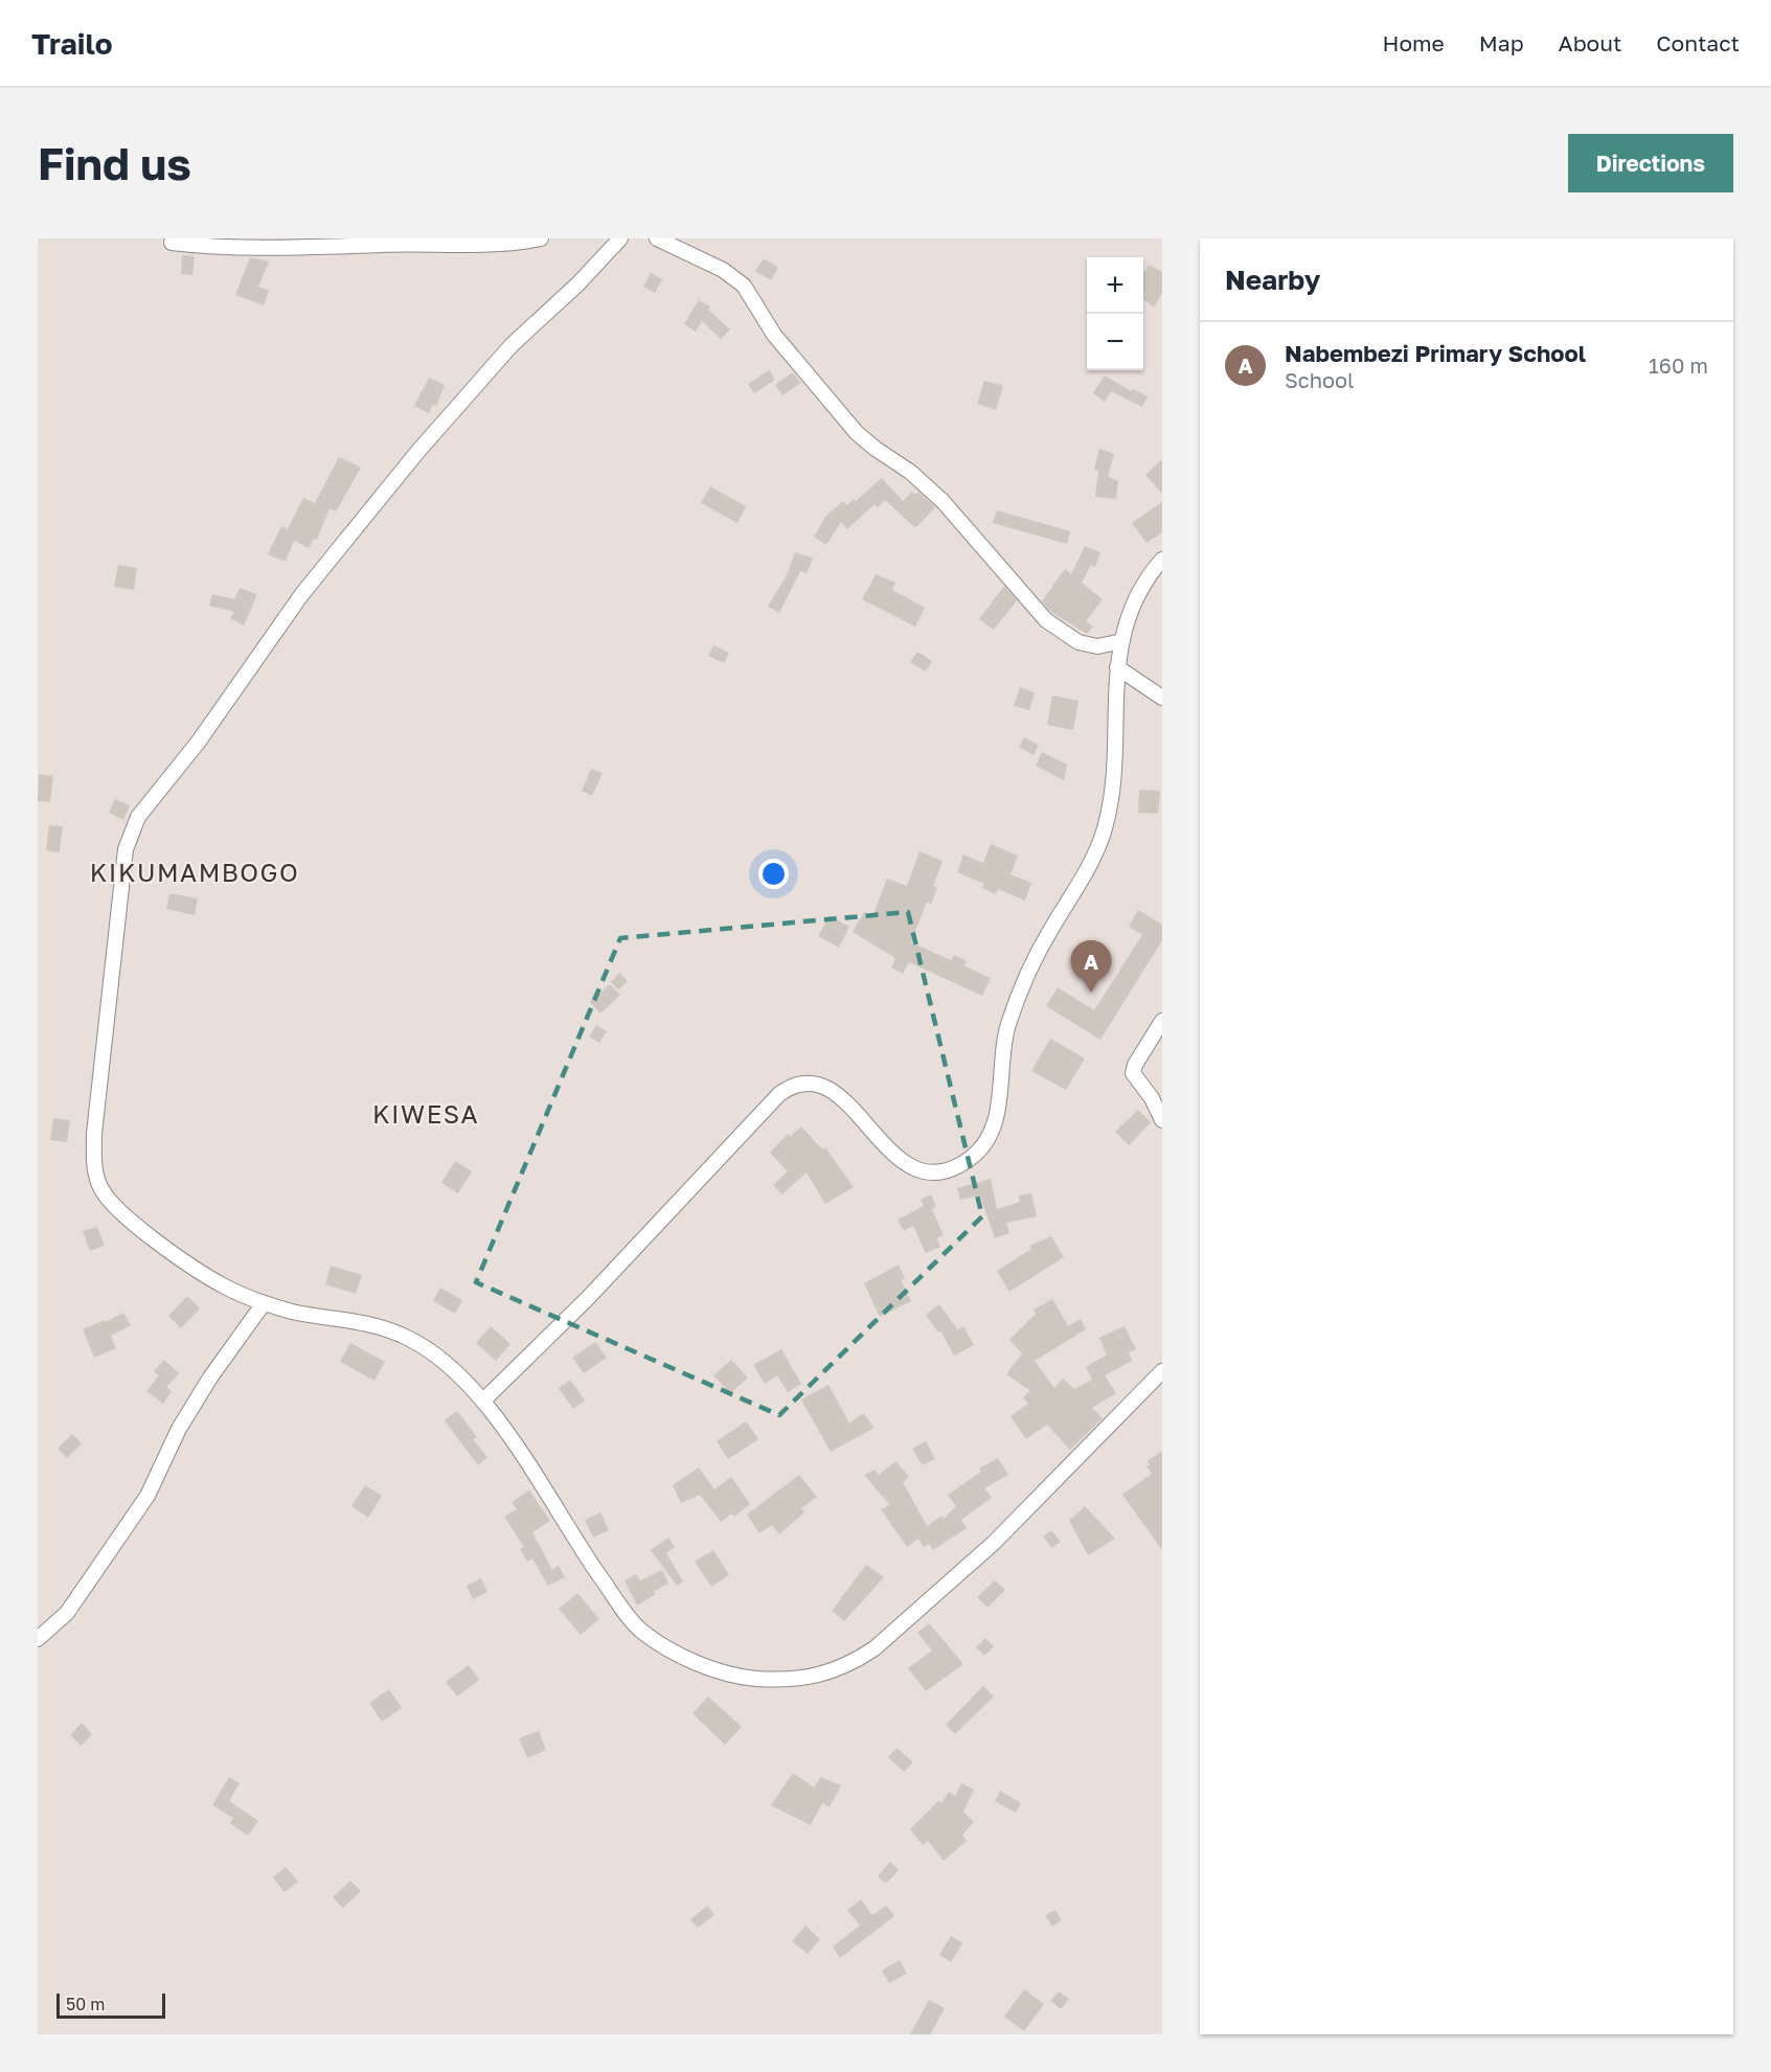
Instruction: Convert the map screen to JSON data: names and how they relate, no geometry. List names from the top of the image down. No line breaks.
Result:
{"districts":["KIKUMAMBOGO","KIWESA"],"scale_bar":"50 m","page":{"header":"Trailo","nav":["Home","Map","About","Contact"],"buttons":"Directions","title":"Find us","heading":"Nearby","map_buttons":["+","−"],"list":[{"mark":"A","name":"Nabembezi Primary School","note":"School","value":"160 m"}],"pins":"A","scale":"50 m"}}
